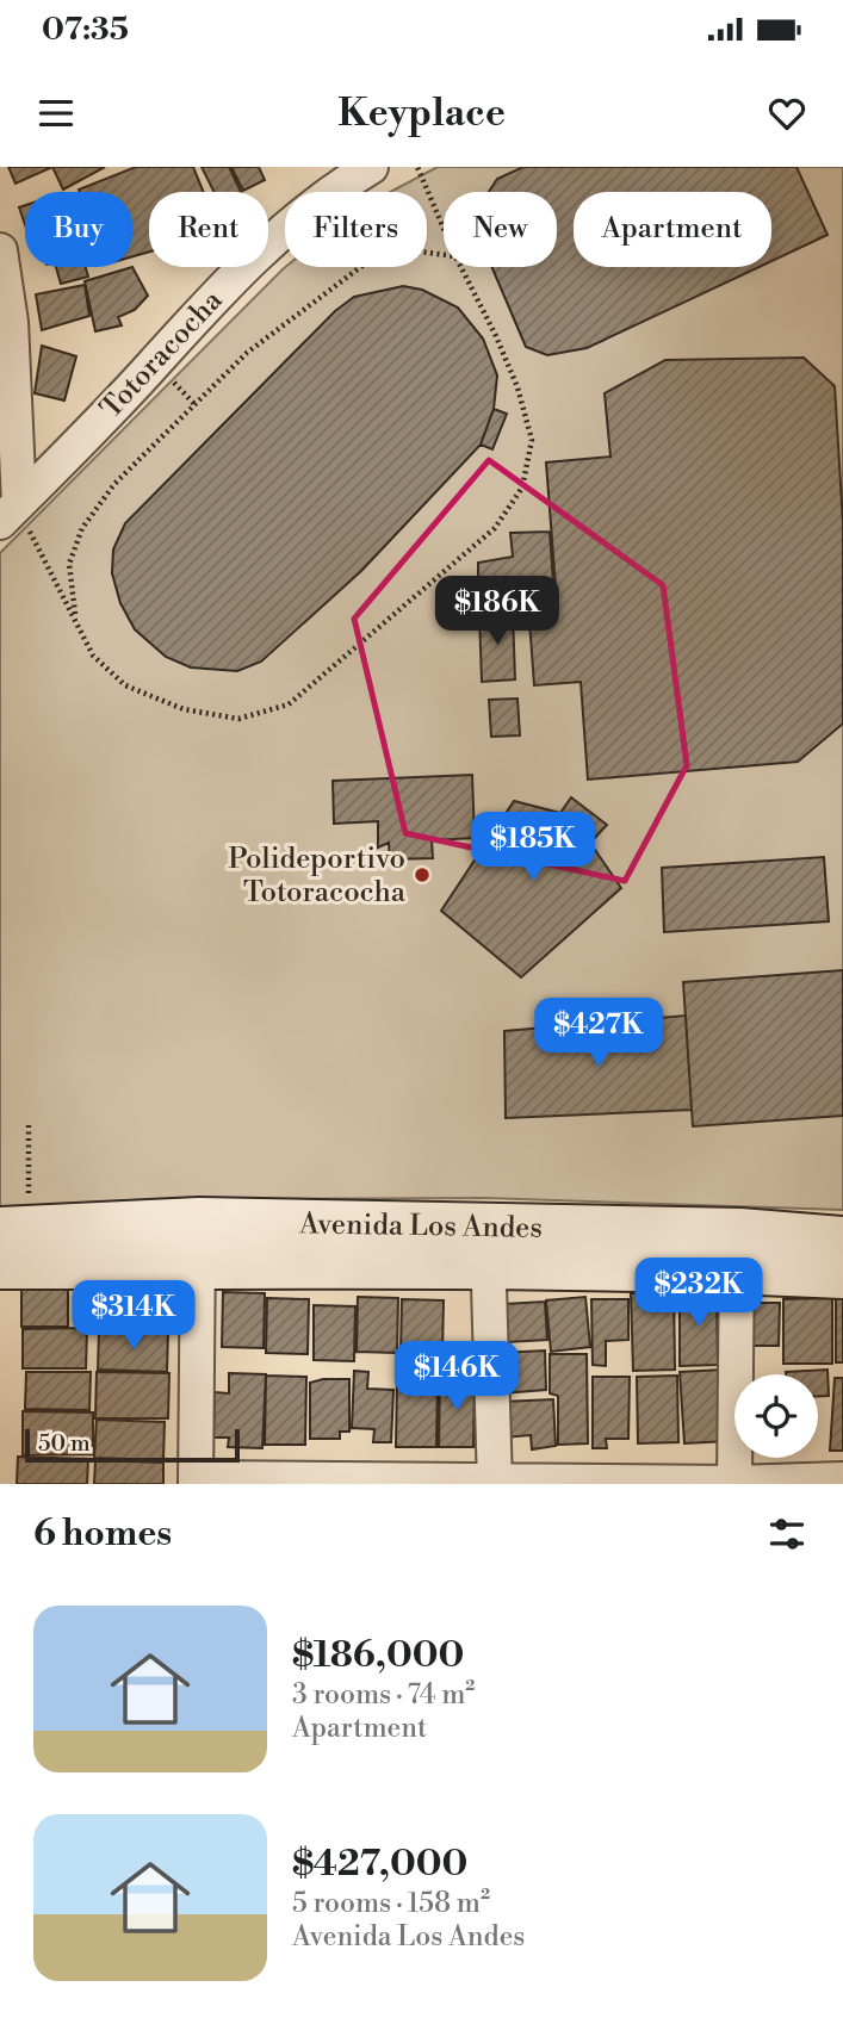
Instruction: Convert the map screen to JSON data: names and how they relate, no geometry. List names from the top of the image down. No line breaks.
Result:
{"streets":{"main road":["Avenida Los Andes"],"street":["Totoracocha"]},"places":["Polideportivo Totoracocha"],"scale_bar":"50 m","page":{"status":"07:35","header":"Keyplace","chip":["Buy","Rent","Filters","New","Apartment"],"price":["$186K","$185K","$427K","$232K","$314K","$146K"],"scale":"50 m","heading":"6 homes","list":[{"name":"$186,000","note":"3 rooms · 74 m² · Apartment"},{"name":"$427,000","note":"5 rooms · 158 m² · Avenida Los Andes"}]}}
